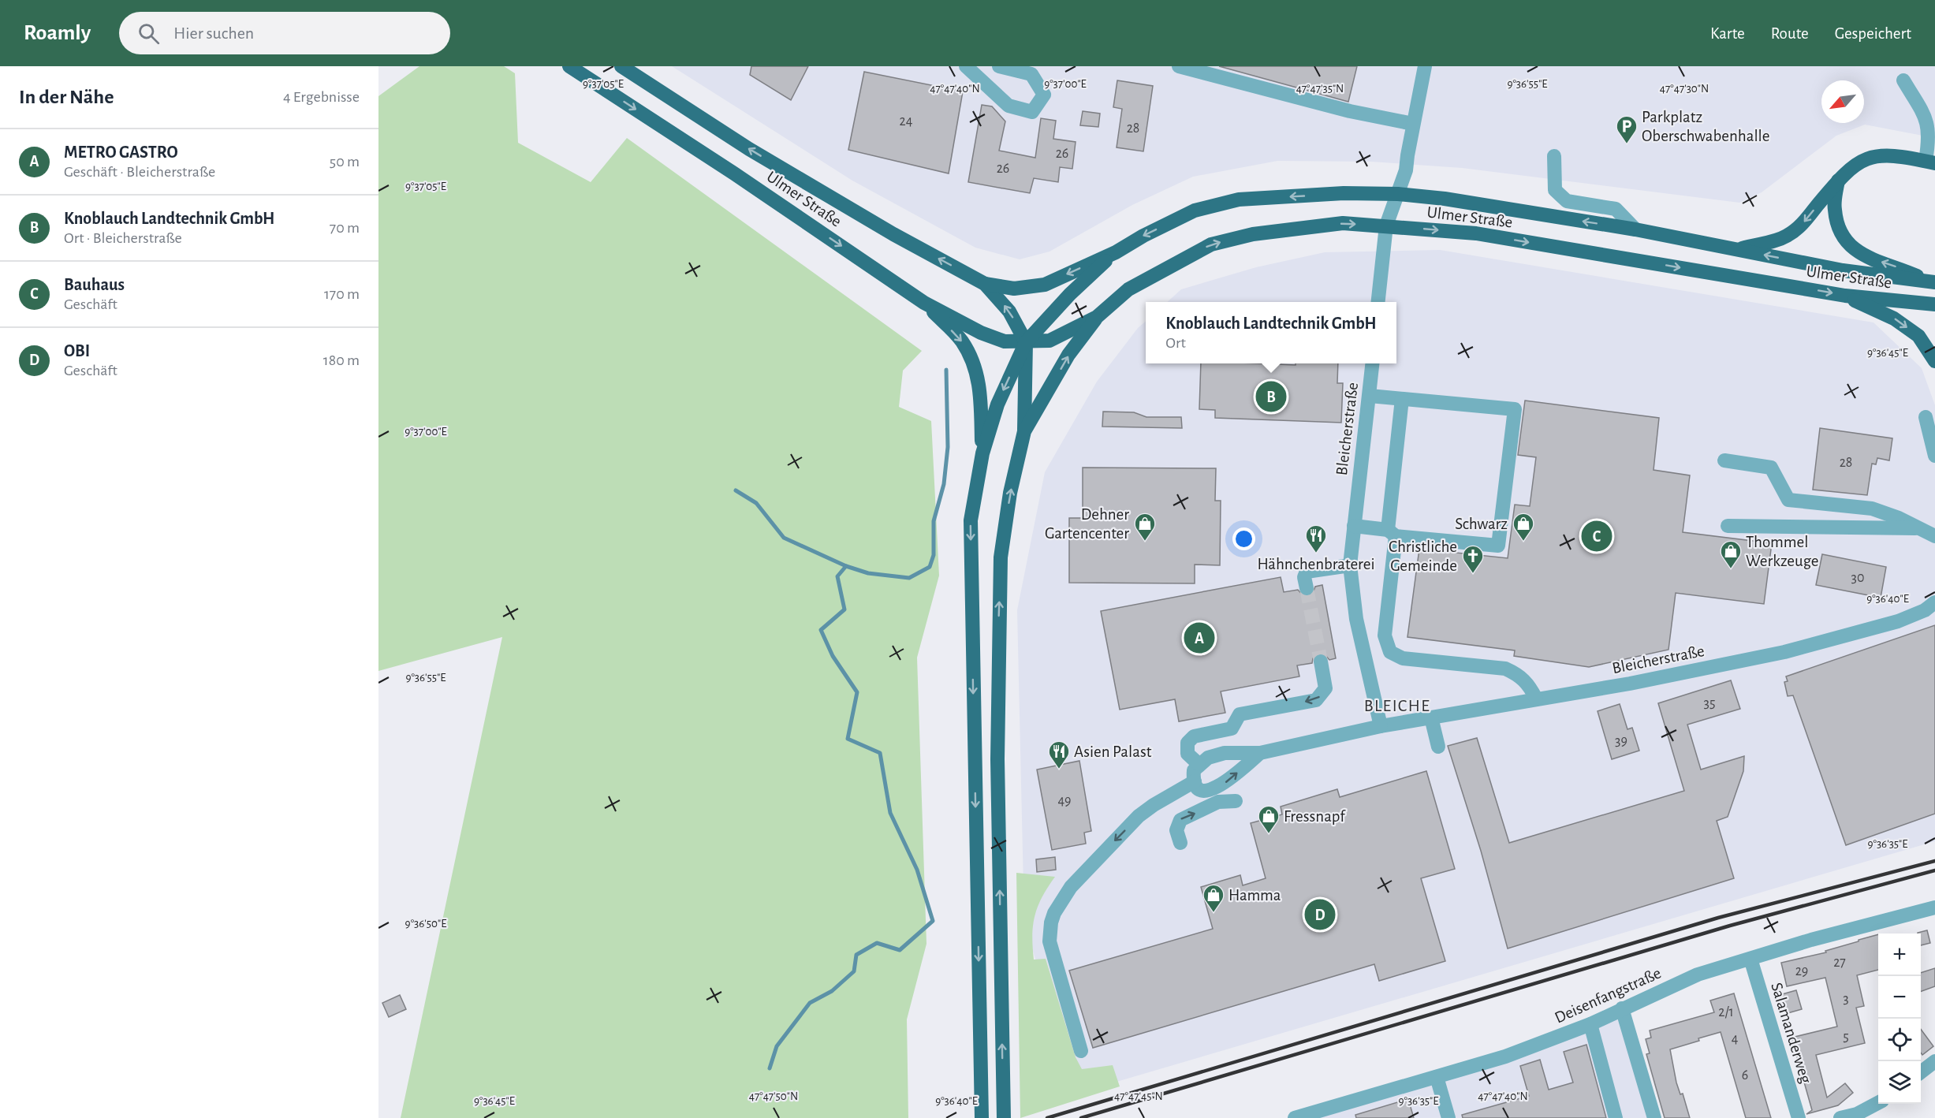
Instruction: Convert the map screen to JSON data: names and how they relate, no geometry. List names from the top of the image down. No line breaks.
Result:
{"streets":{"main road":["Ulmer Straße"],"street":["Bleicherstraße","Deisenfangstraße","Salamanderweg"]},"crossings":[["Deisenfangstraße","Salamanderweg"]],"districts":["BLEICHE"],"places":{"parking":["Parkplatz Oberschwabenhalle"],"shop":["Dehner Gartencenter","Schwarz","Thommel Werkzeuge","Fressnapf","Hamma"],"restaurant":["Hähnchenbraterei","Asien Palast"],"church":["Christliche Gemeinde"]},"house_numbers":["24","28","26","26","28","30","35","39","49","27","29","3","2/1","5","4","6"],"north":"bottom left","page":{"header":"Roamly","search":"Hier suchen","nav":["Karte","Route","Gespeichert"],"heading":["In der Nähe","4 Ergebnisse"],"list":[{"mark":"A","name":"METRO GASTRO","note":"Geschäft · Bleicherstraße","value":"50 m"},{"mark":"B","name":"Knoblauch Landtechnik GmbH","note":"Ort · Bleicherstraße","value":"70 m"},{"mark":"C","name":"Bauhaus","note":"Geschäft","value":"170 m"},{"mark":"D","name":"OBI","note":"Geschäft","value":"180 m"}],"popup":["Knoblauch Landtechnik GmbH","Ort"],"pins":["B","C","A","D"],"map_buttons":["+","−"]},"coordinates":["9°37'05\"E","9°36'55\"E","9°37'00\"E","47°47'40\"N","47°47'35\"N","47°47'30\"N","9°36'45\"E","9°36'40\"E","9°36'35\"E","9°36'50\"E","47°47'50\"N","47°47'45\"N"]}
